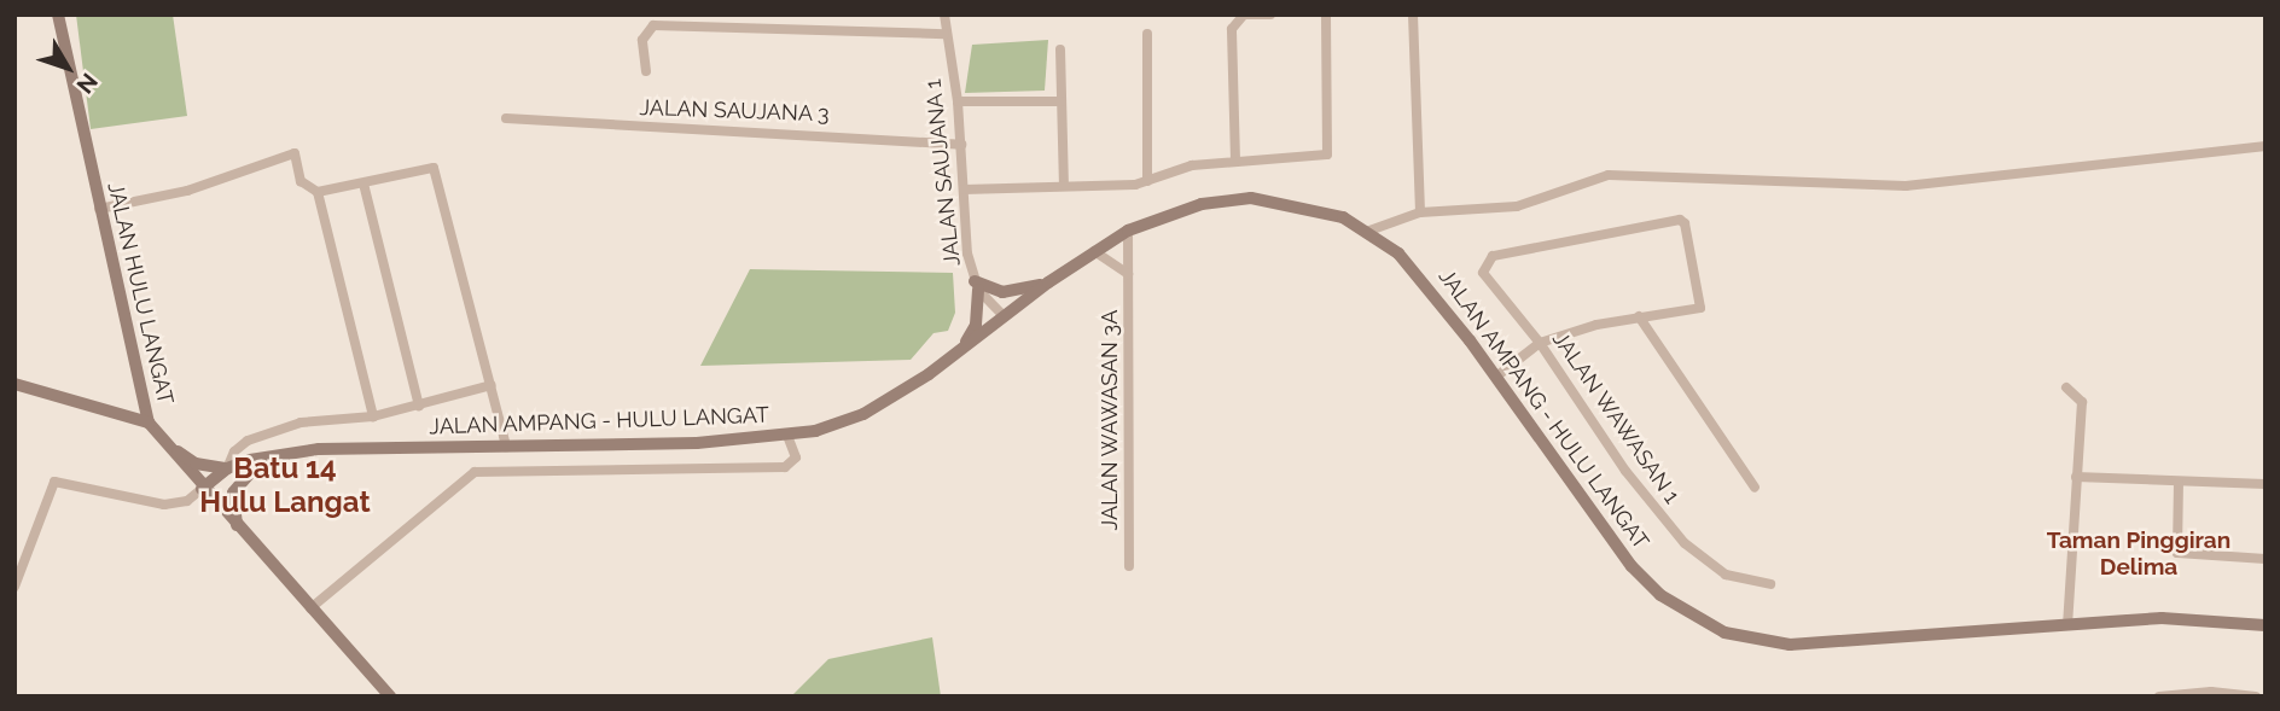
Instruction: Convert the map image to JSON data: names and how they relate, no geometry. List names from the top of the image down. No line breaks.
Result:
{"streets":{"street":["JALAN SAUJANA 3","JALAN SAUJANA 1","JALAN HULU LANGAT","JALAN AMPANG - HULU LANGAT","JALAN WAWASAN 1","JALAN WAWASAN 3A"]},"crossings":[["JALAN SAUJANA 3","JALAN SAUJANA 1"],["JALAN SAUJANA 1","JALAN AMPANG - HULU LANGAT"],["JALAN HULU LANGAT","JALAN AMPANG - HULU LANGAT"],["JALAN AMPANG - HULU LANGAT","JALAN WAWASAN 3A"]],"districts":["Batu 14 Hulu Langat","Taman Pinggiran Delima"],"north":"bottom right"}
